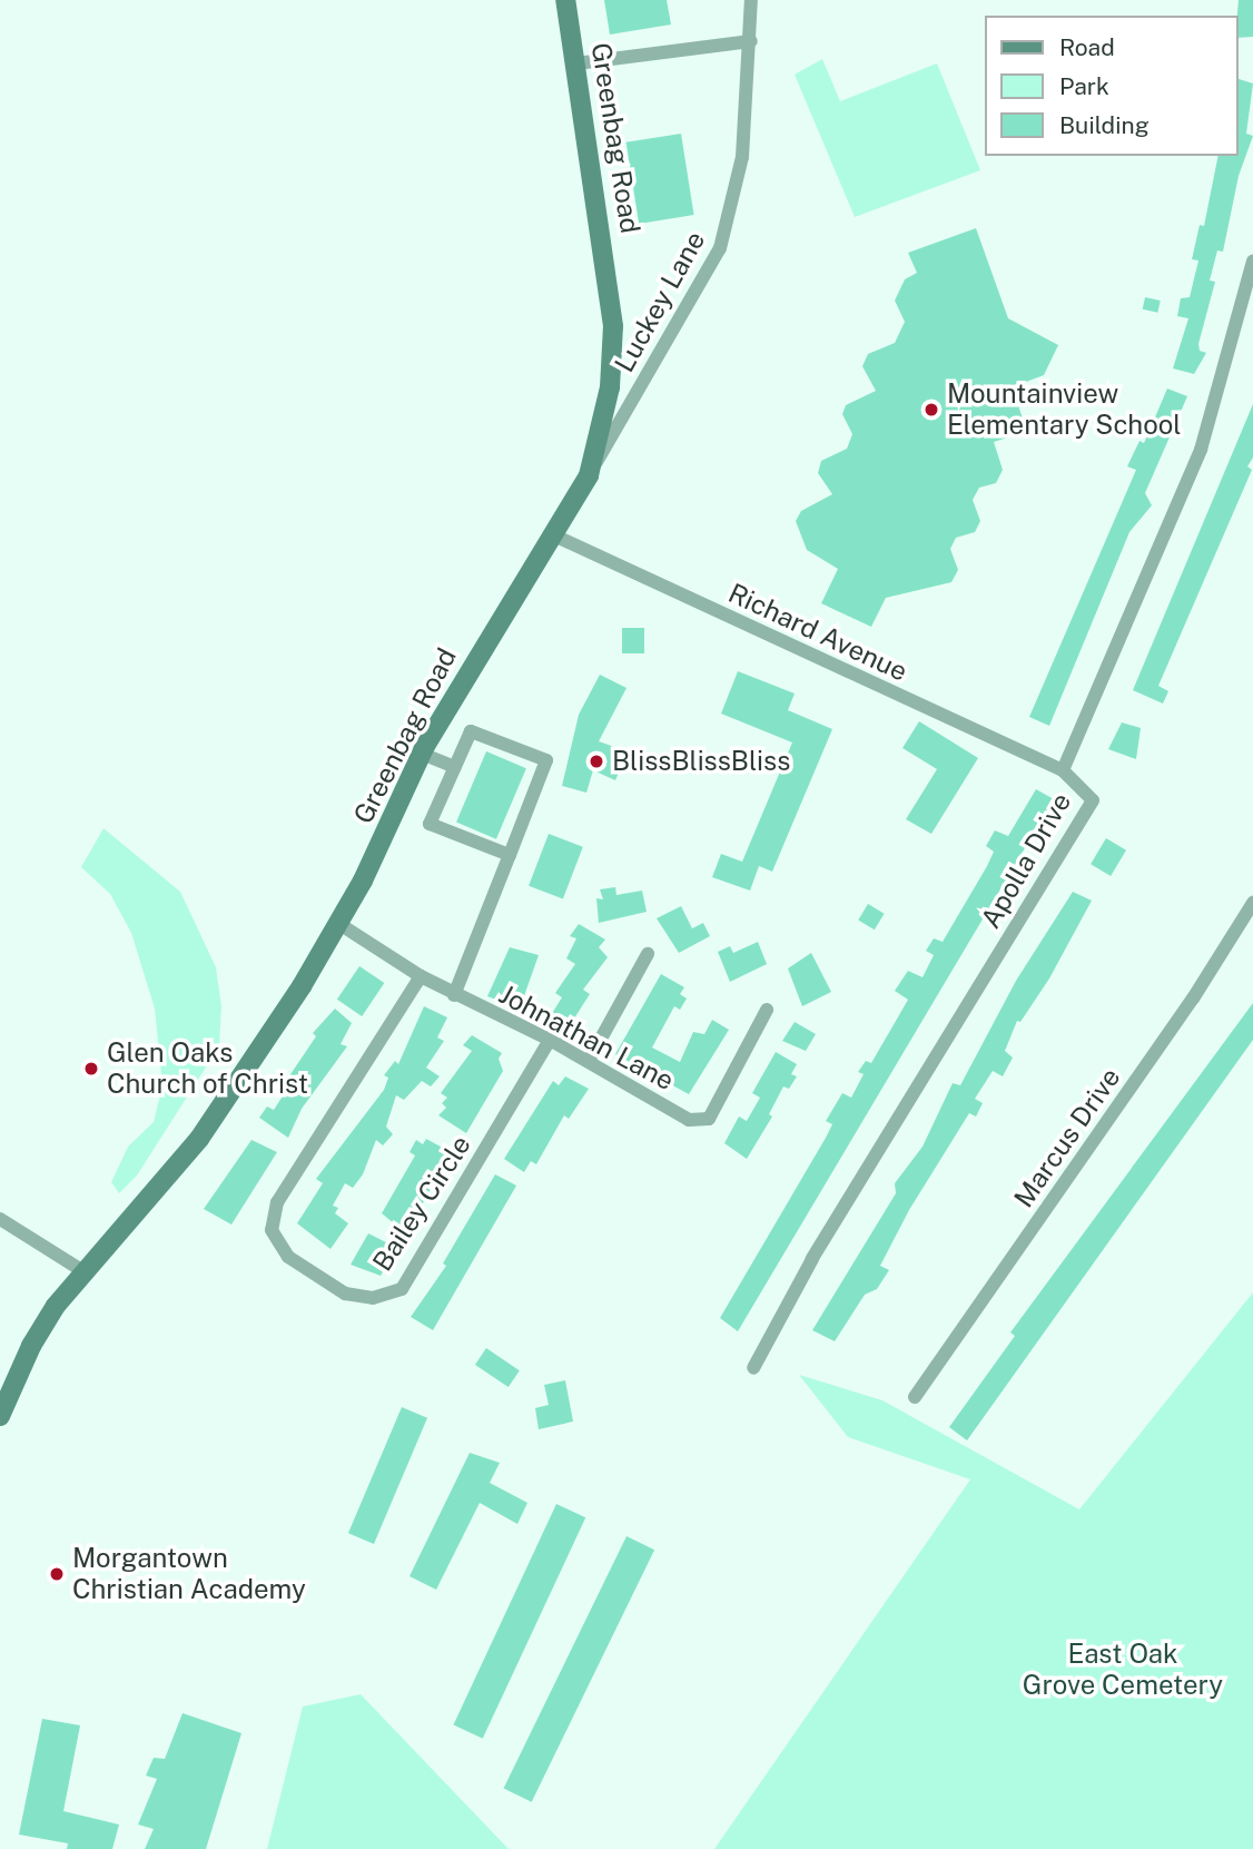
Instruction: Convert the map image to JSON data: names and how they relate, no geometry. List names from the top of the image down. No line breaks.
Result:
{"streets":{"main road":["Greenbag Road"],"street":["Luckey Lane","Richard Avenue","Apolla Drive","Johnathan Lane","Marcus Drive","Bailey Circle"]},"crossings":[["Greenbag Road","Luckey Lane"],["Greenbag Road","Richard Avenue"],["Greenbag Road","Johnathan Lane"],["Richard Avenue","Apolla Drive"],["Johnathan Lane","Bailey Circle"]],"parks":["East Oak Grove Cemetery"],"places":["Mountainview Elementary School","BlissBlissBliss","Glen Oaks Church of Christ","Morgantown Christian Academy"],"legend":["Road","Park","Building"]}
